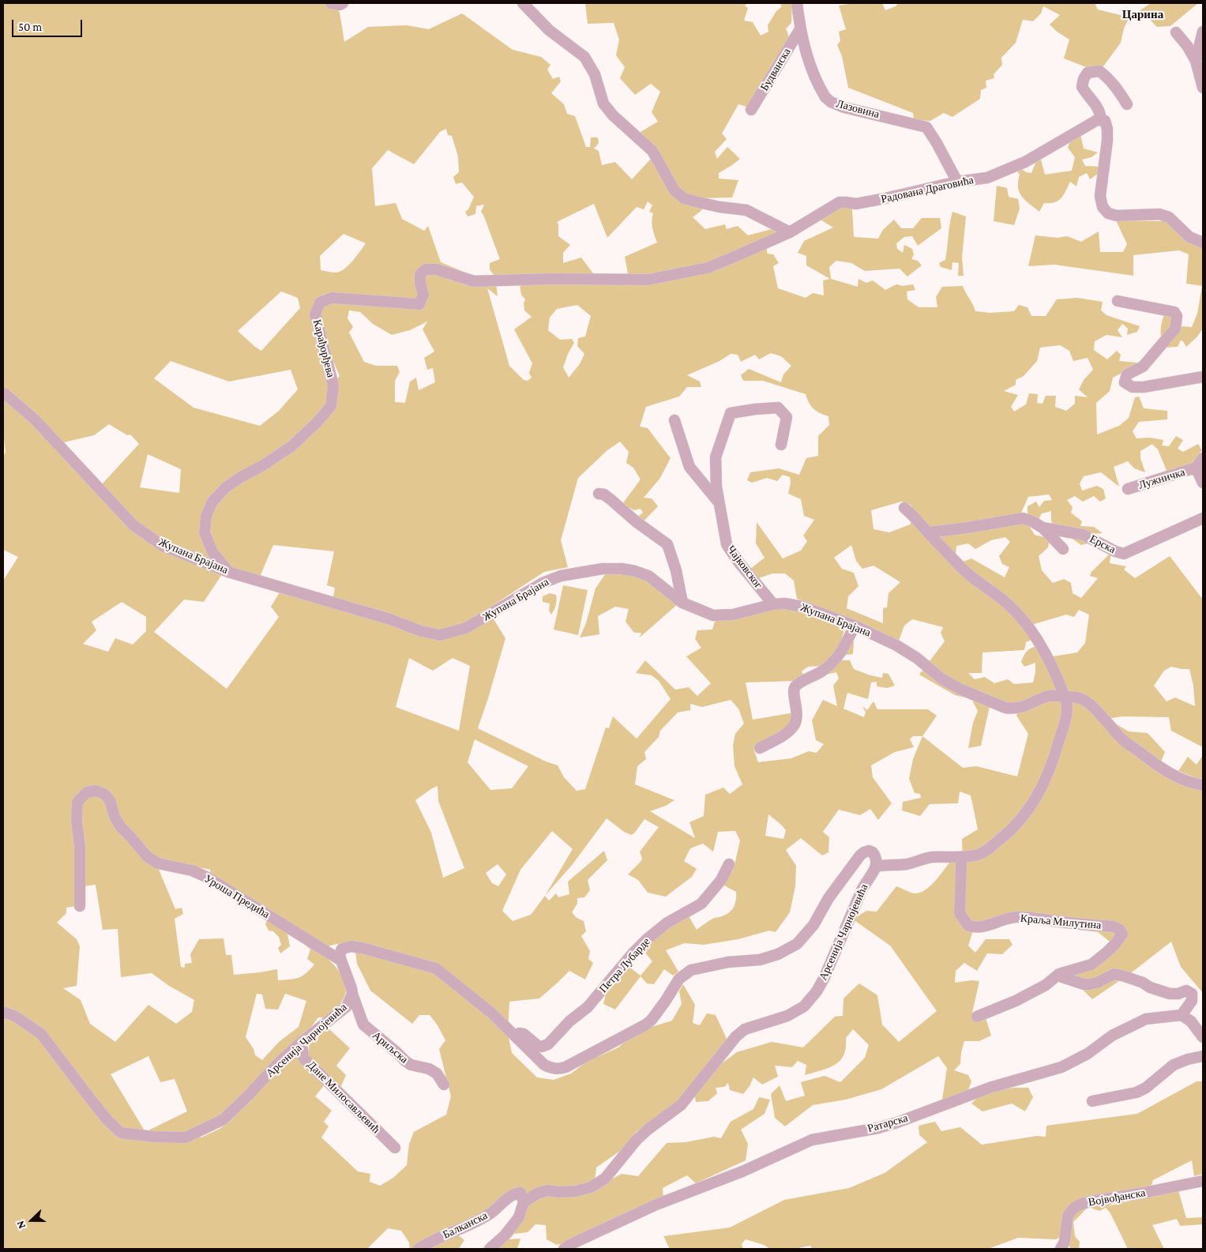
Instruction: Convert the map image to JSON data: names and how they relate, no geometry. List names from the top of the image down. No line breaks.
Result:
{"streets":{"street":["Будванска","Лазовина","Радована Драговића","Карађорђева","Лужничка","Ерска","Жупана Брајана","Чајковског","Уроша Предића","Краља Милутина","Арсенија Чарнојевића","Петра Лубарде","Ариљска","Дане Милосављевић","Ратарска","Војвођанска","Балканска"]},"crossings":[["Будванска","Лазовина"],["Лазовина","Радована Драговића"],["Радована Драговића","Карађорђева"],["Карађорђева","Жупана Брајана"],["Жупана Брајана","Чајковског"],["Уроша Предића","Арсенија Чарнојевића"],["Арсенија Чарнојевића","Петра Лубарде"],["Арсенија Чарнојевића","Ариљска"],["Арсенија Чарнојевића","Дане Милосављевић"],["Арсенија Чарнојевића","Балканска"]],"districts":["Царина"],"scale_bar":"50 m","north":"left"}
